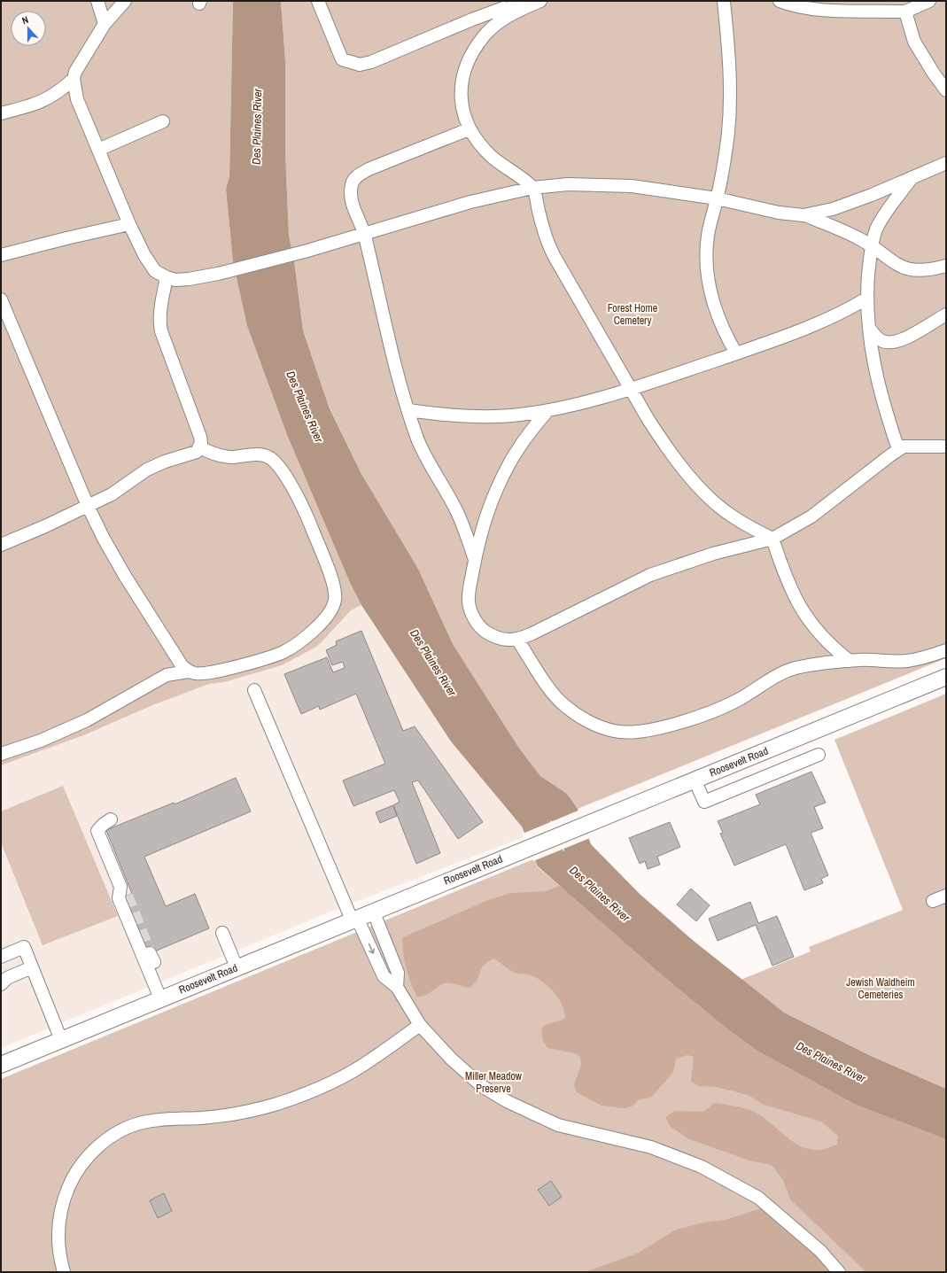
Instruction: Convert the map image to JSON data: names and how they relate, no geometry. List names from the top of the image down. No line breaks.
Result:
{"streets":{"main road":["Roosevelt Road"]},"water":["Des Plaines River"],"parks":["Forest Home Cemetery","Jewish Waldheim Cemeteries","Miller Meadow Preserve"],"north":"top"}
